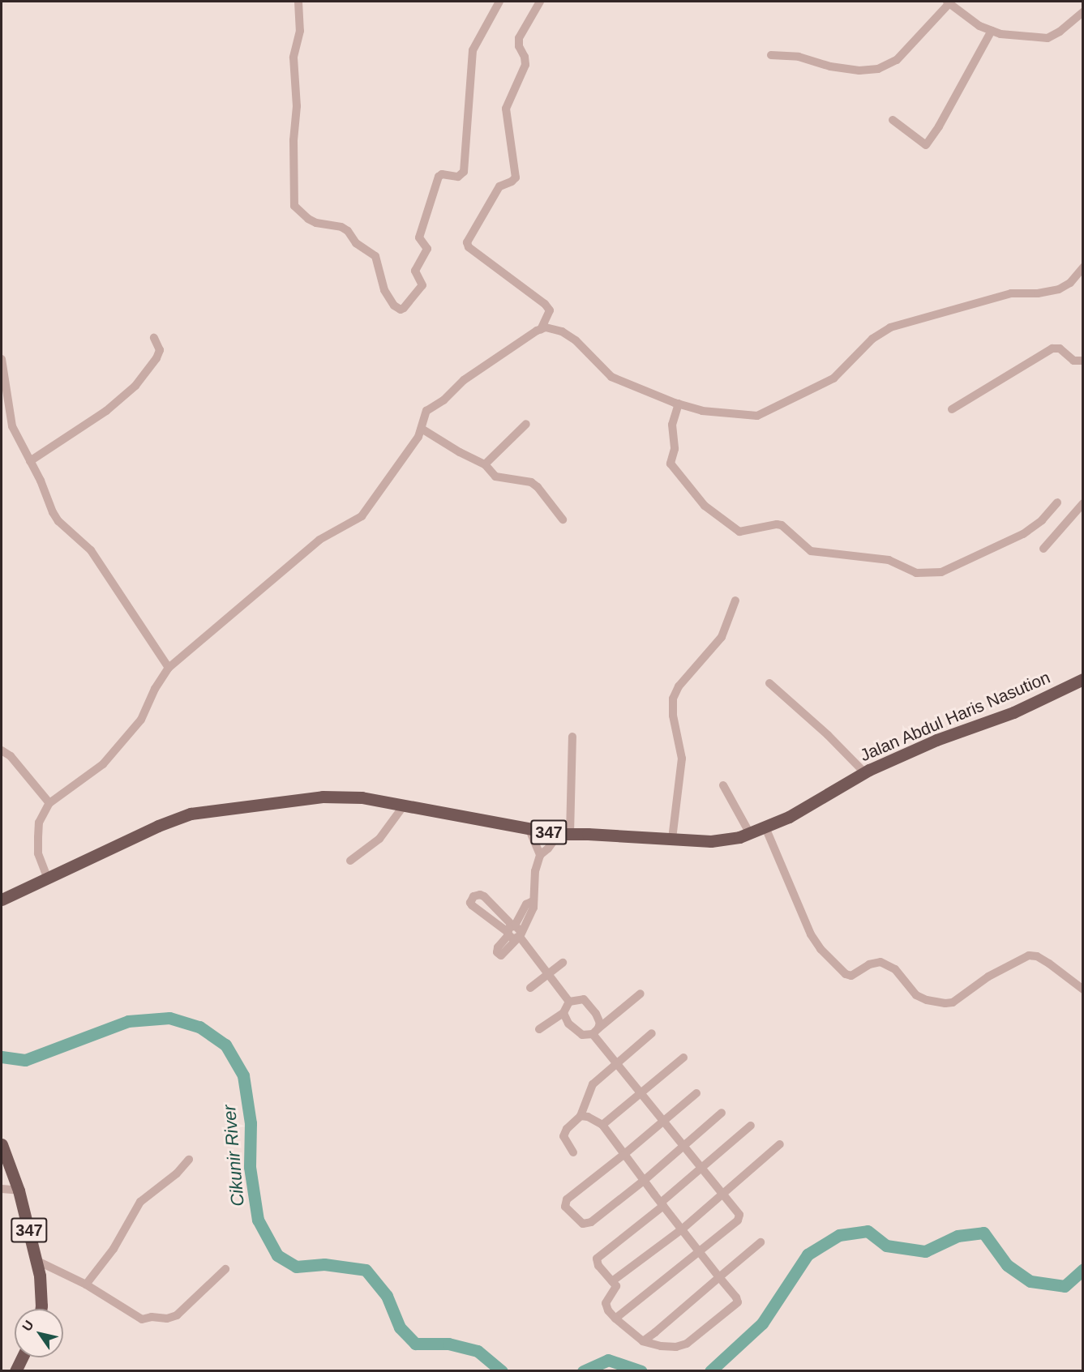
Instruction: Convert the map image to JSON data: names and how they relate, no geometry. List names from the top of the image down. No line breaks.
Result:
{"streets":{"main road":["Jalan Abdul Haris Nasution","347"]},"water":["Cikunir River"],"north":"top left"}
